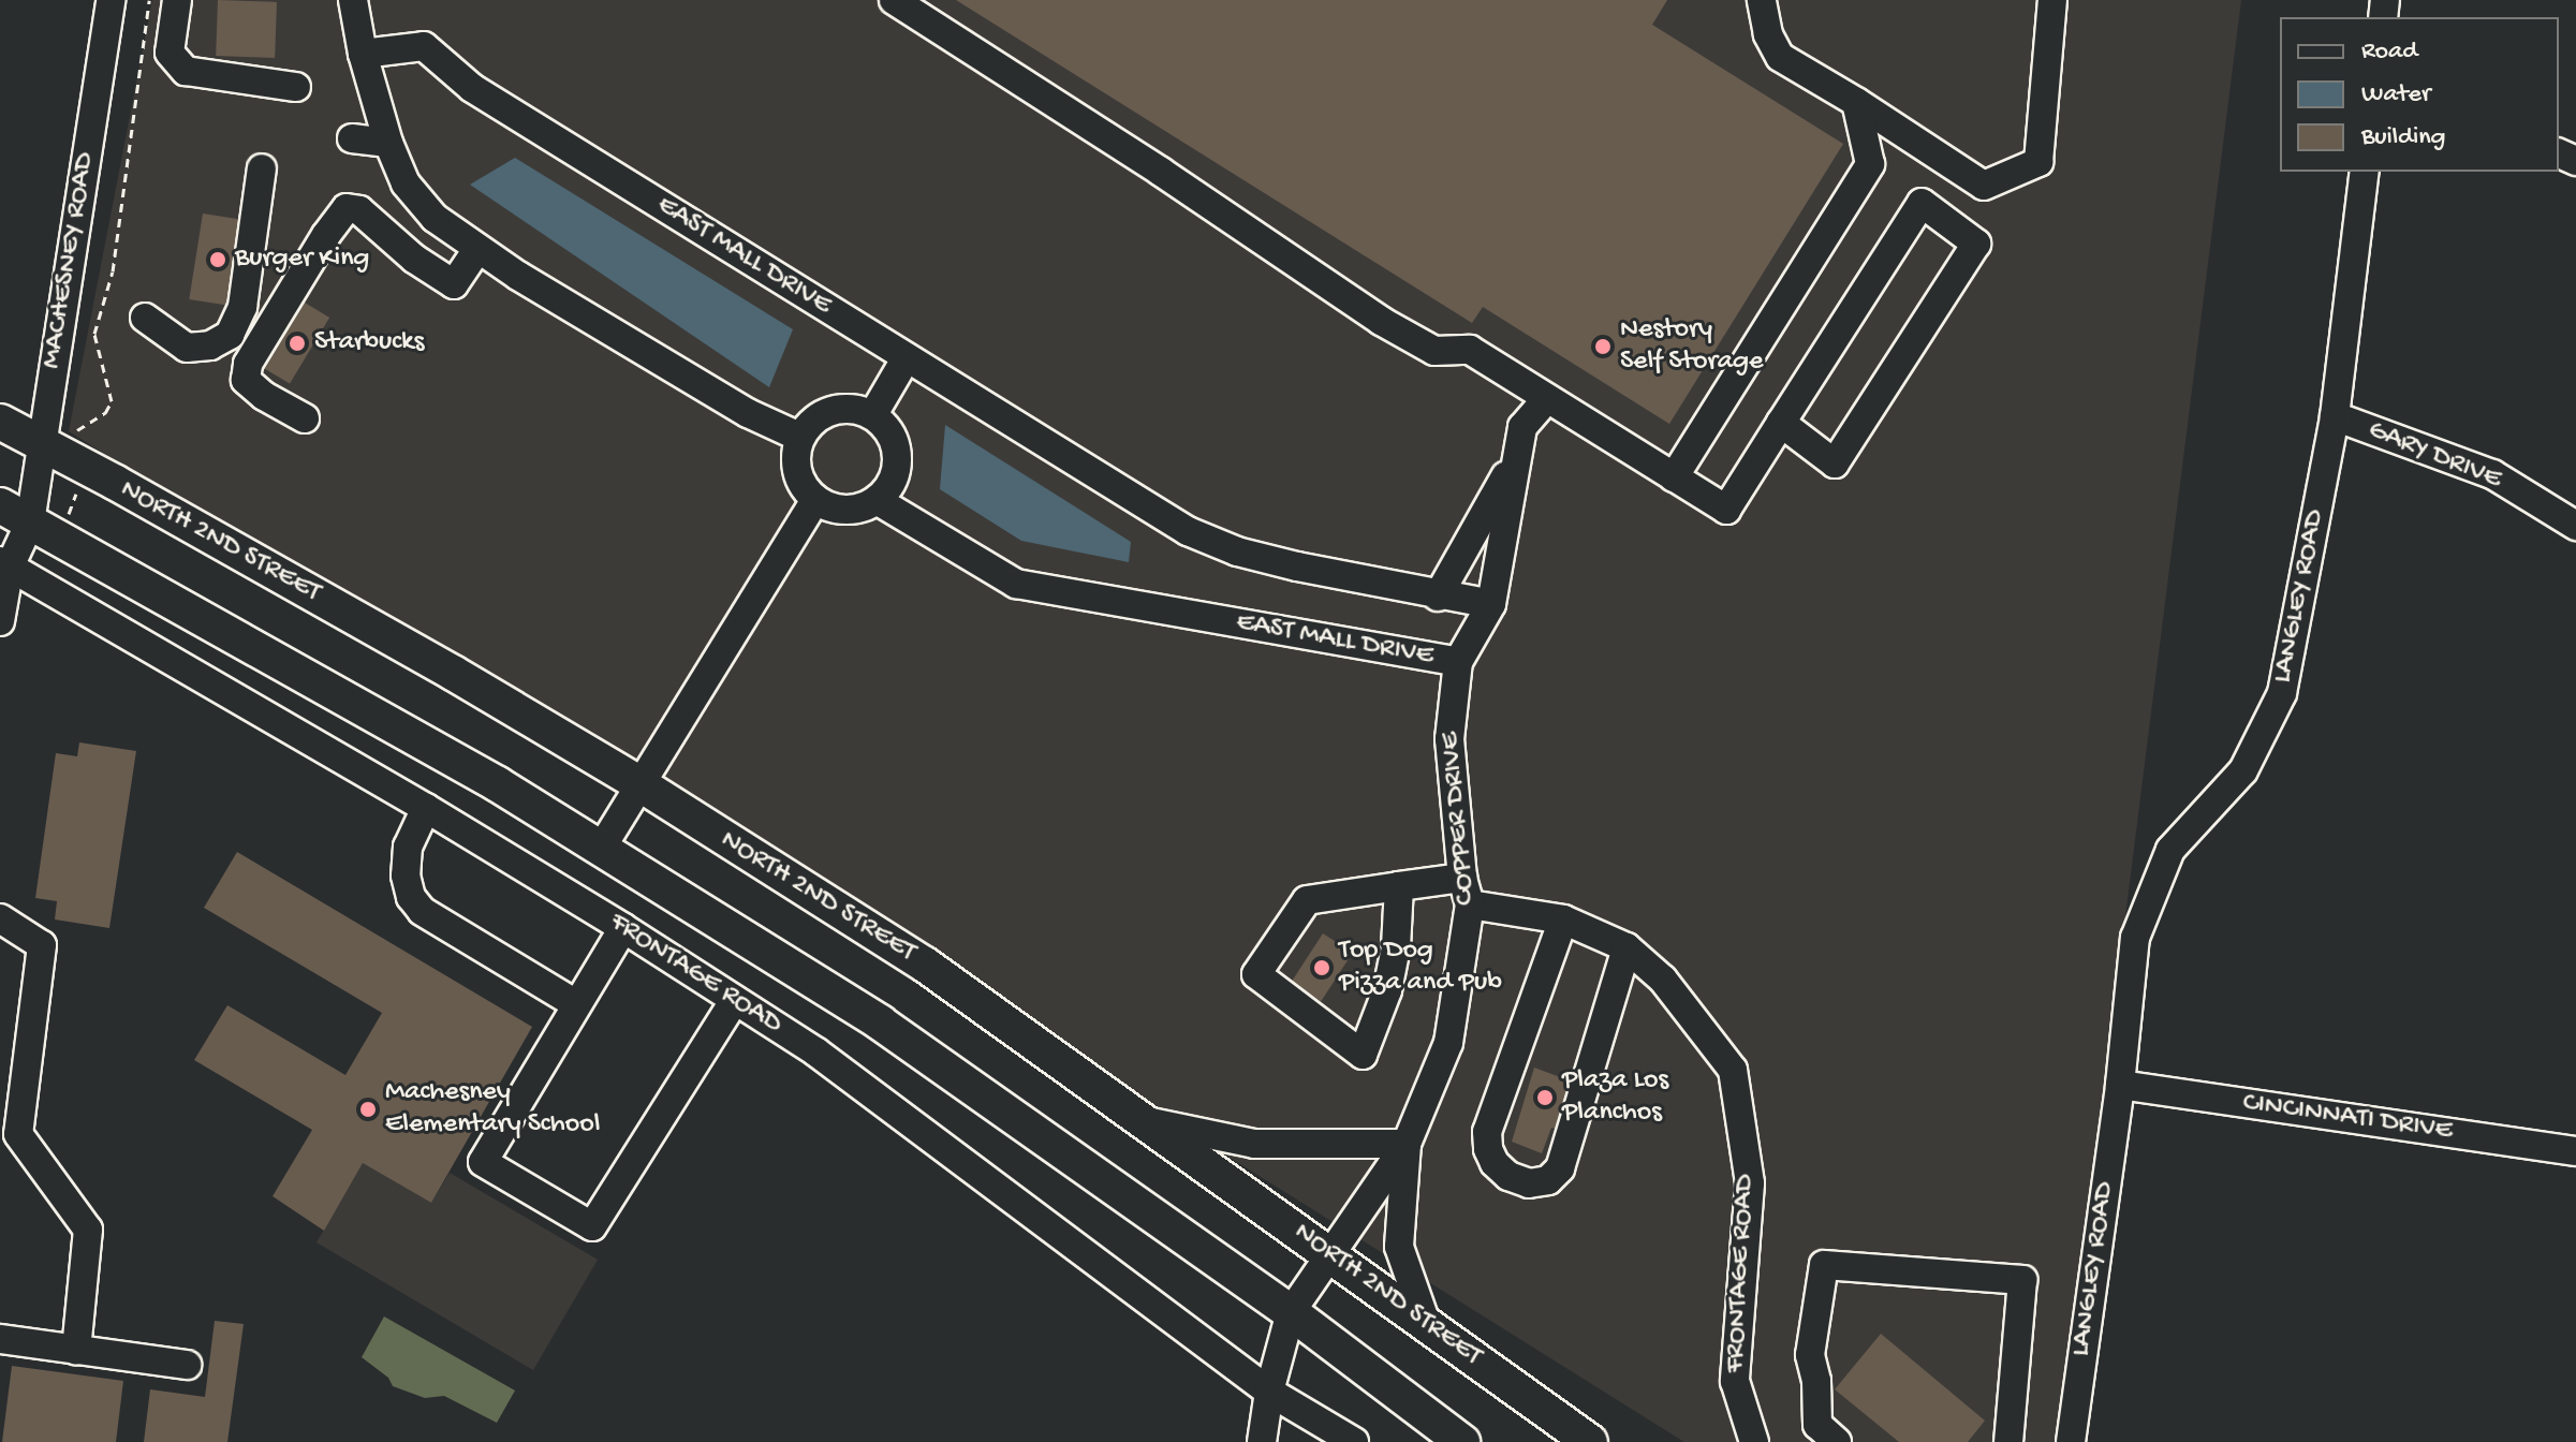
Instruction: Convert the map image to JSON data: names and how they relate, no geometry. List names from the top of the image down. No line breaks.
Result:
{"streets":{"main road":["NORTH 2ND STREET"],"street":["EAST MALL DRIVE","MACHESNEY ROAD","GARY DRIVE","LANGLEY ROAD","COPPER DRIVE","FRONTAGE ROAD","CINCINNATI DRIVE"]},"crossings":[["EAST MALL DRIVE","COPPER DRIVE"],["MACHESNEY ROAD","NORTH 2ND STREET"],["MACHESNEY ROAD","FRONTAGE ROAD"],["GARY DRIVE","LANGLEY ROAD"],["NORTH 2ND STREET","COPPER DRIVE"],["LANGLEY ROAD","CINCINNATI DRIVE"],["COPPER DRIVE","FRONTAGE ROAD"]],"places":["Burger King","Starbucks","Nestory Self Storage","Top Dog Pizza and Pub","Plaza Los Planchos","Machesney Elementary School"],"legend":["Road","Water","Building"]}
